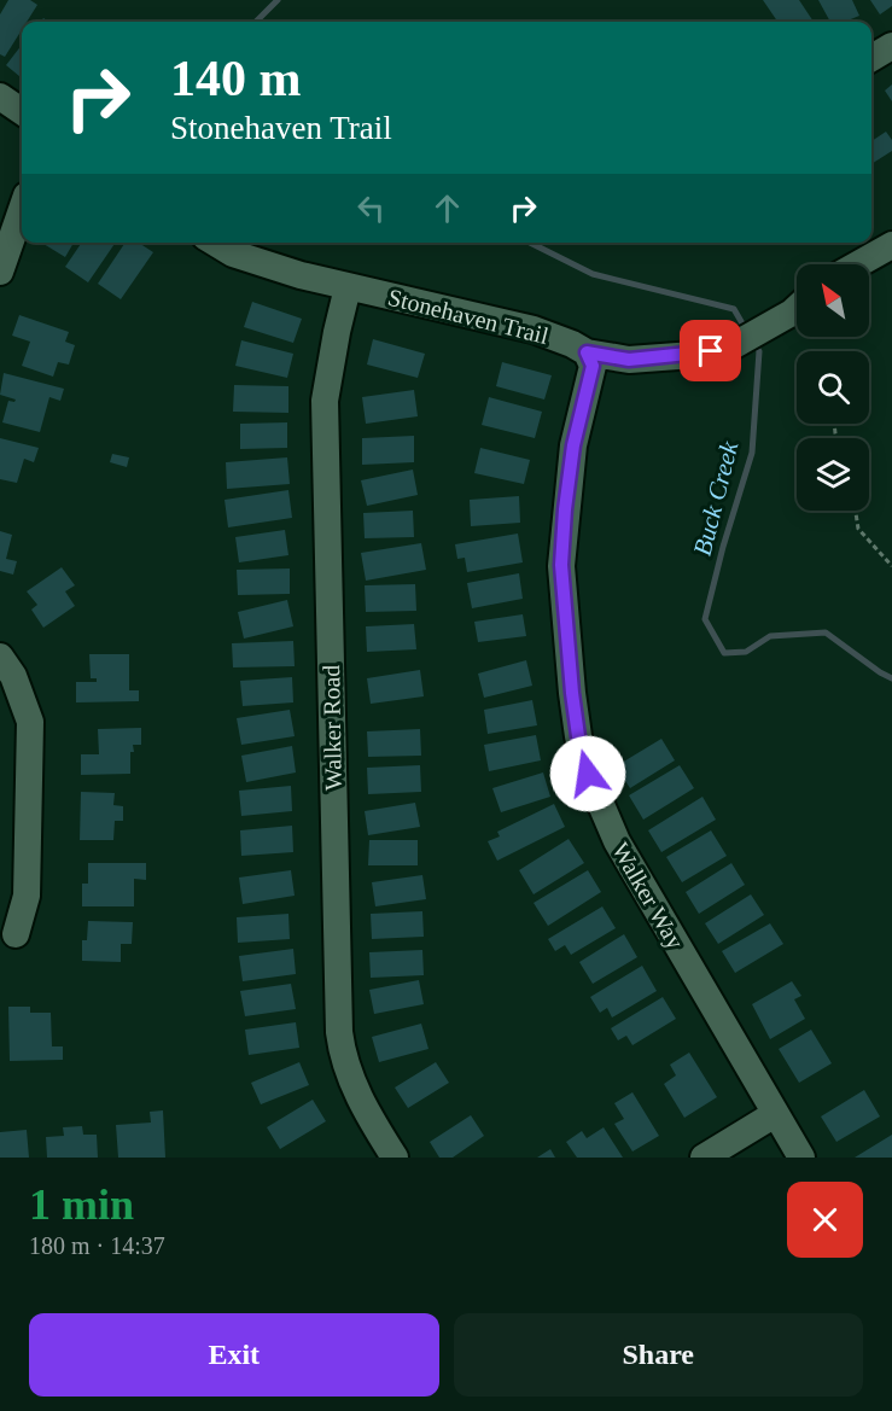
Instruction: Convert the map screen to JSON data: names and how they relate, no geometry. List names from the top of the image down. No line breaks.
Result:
{"streets":{"street":["Stonehaven Trail","Walker Road","Walker Way"]},"crossings":[["Stonehaven Trail","Walker Road"],["Stonehaven Trail","Walker Way"]],"water":["Buck Creek"],"north":"top left","page":{"turn":["140 m","Stonehaven Trail"],"heading":["1 min","180 m · 14:37"],"buttons":["Exit","Share"]}}
